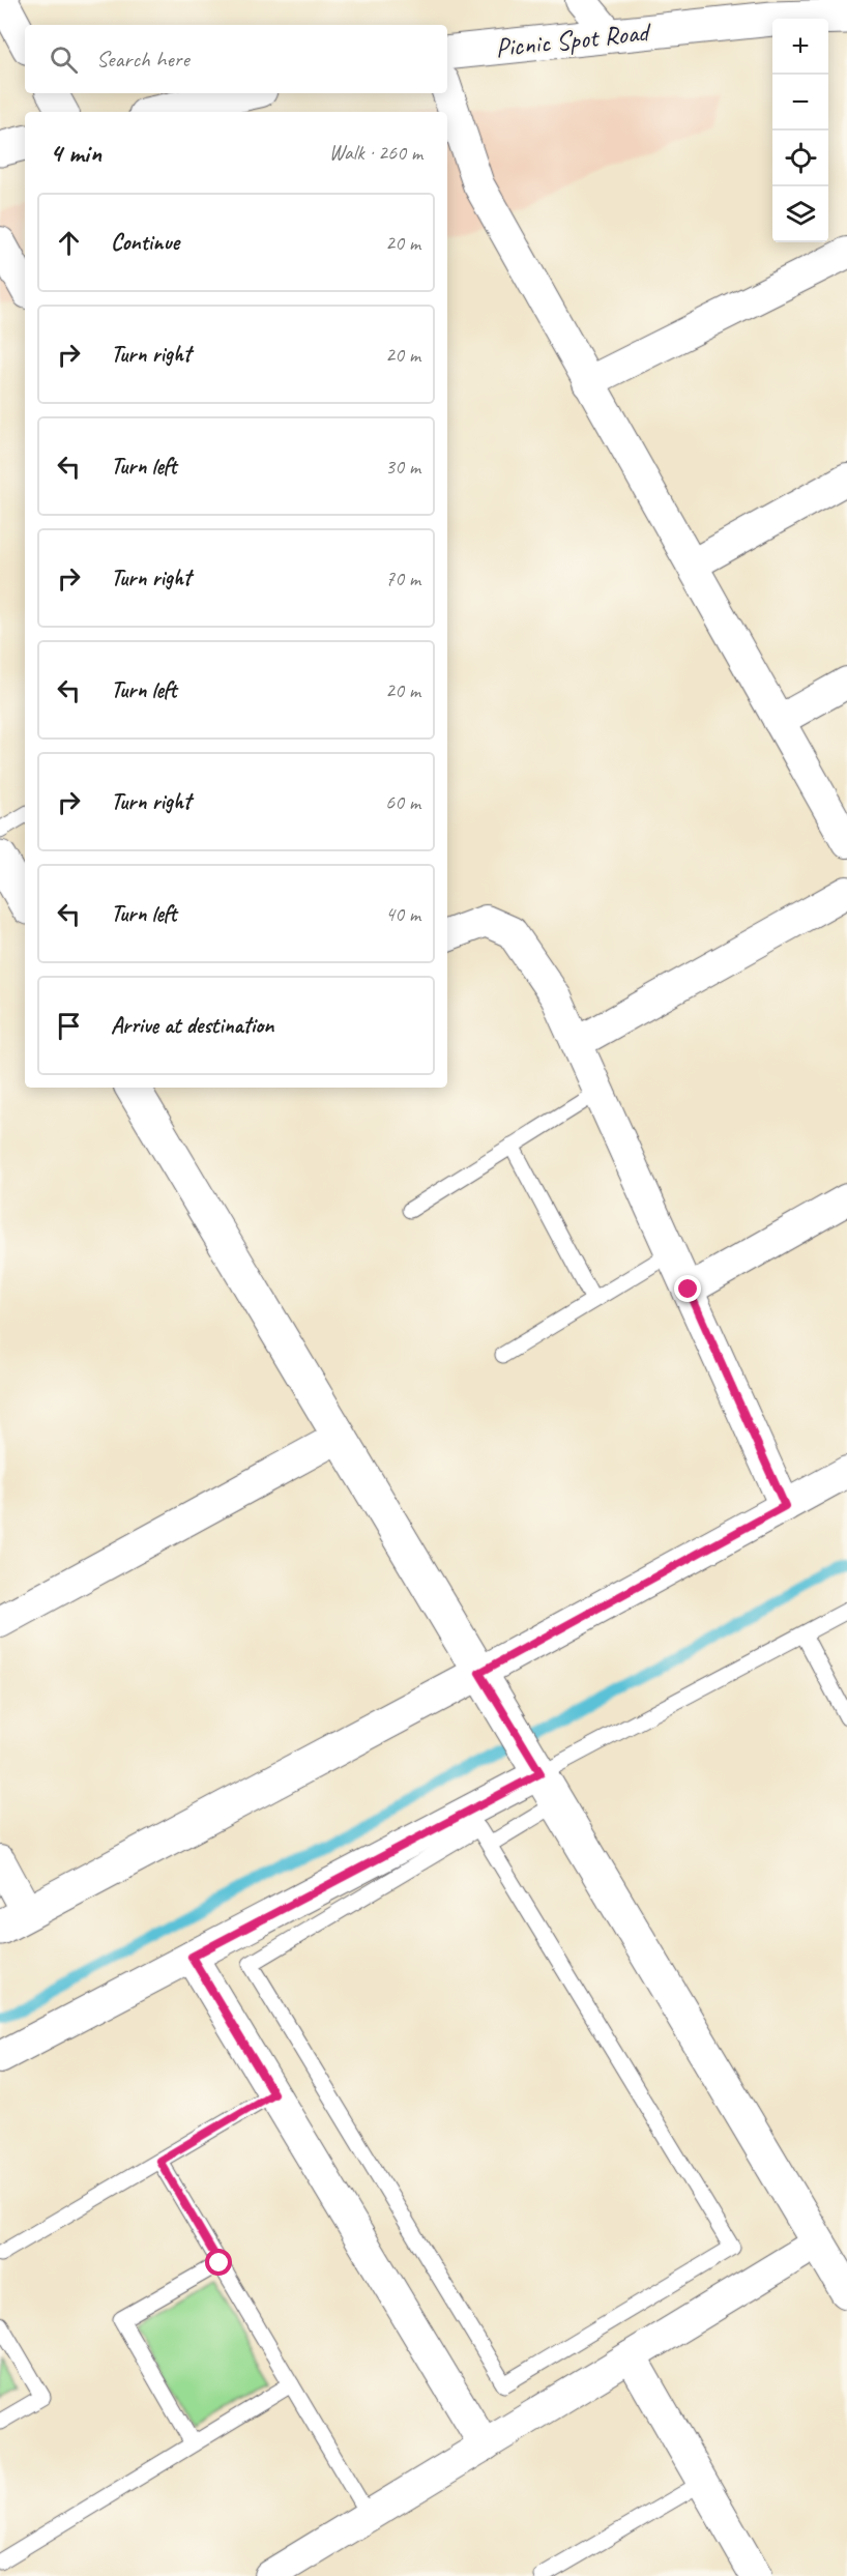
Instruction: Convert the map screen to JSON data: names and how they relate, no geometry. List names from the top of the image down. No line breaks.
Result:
{"streets":{"street":["Picnic Spot Road"]},"page":{"map_buttons":["+","−"],"search":"Search here","heading":["4 min","Walk · 260 m"],"list":[["Continue","20 m"],["Turn right","20 m"],["Turn left","30 m"],["Turn right","70 m"],["Turn left","20 m"],["Turn right","60 m"],["Turn left","40 m"],"Arrive at destination"]}}
